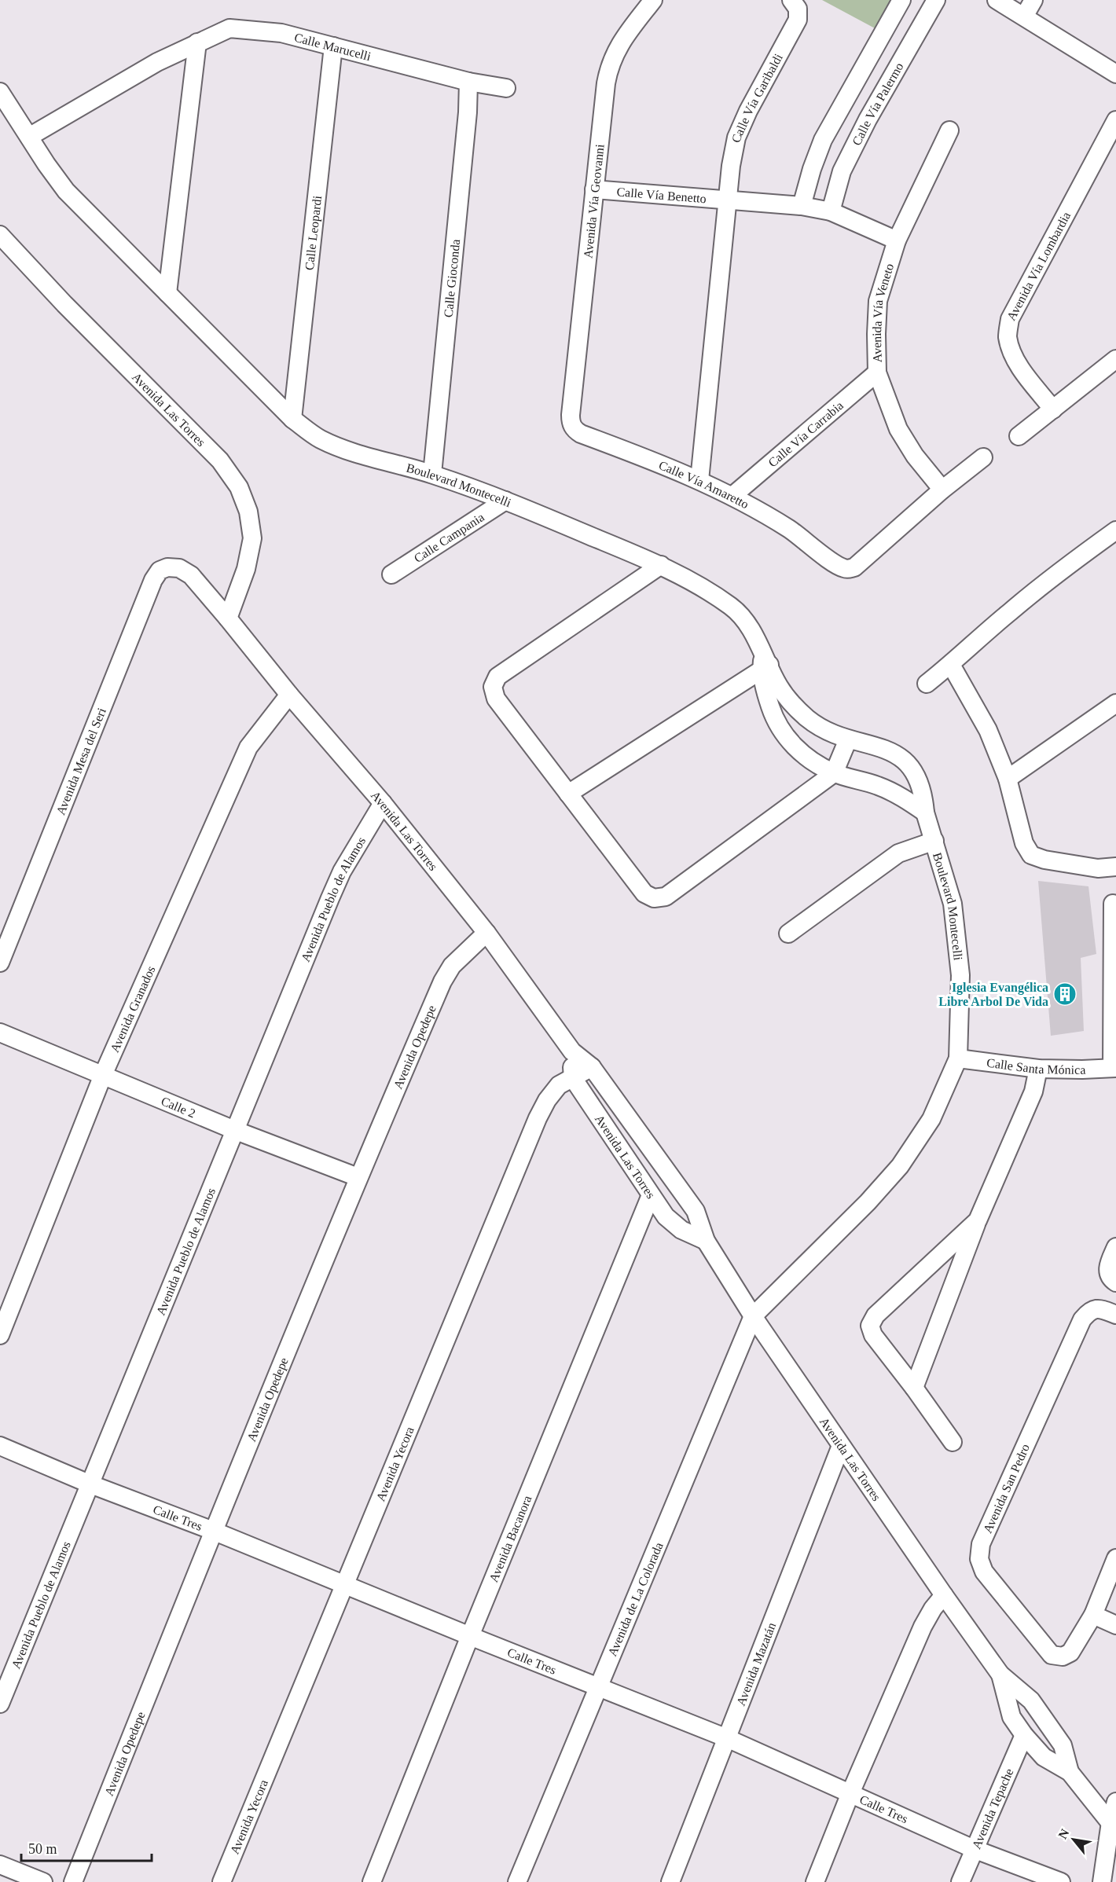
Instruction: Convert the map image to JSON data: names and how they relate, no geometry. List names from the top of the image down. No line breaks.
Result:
{"streets":{"street":["Calle Marucelli","Calle Vía Garibaldi","Calle Vía Palermo","Calle Vía Benetto","Avenida Vía Geovanni","Calle Leopardi","Avenida Vía Lombardia","Calle Gioconda","Avenida Vía Veneto","Avenida Las Torres","Calle Vía Carrabia","Calle Vía Amaretto","Boulevard Montecelli","Calle Campania","Avenida Mesa del Seri","Avenida Pueblo de Alamos","Avenida Granados","Avenida Opedepe","Calle Santa Mónica","Calle 2","Avenida Yecora","Avenida San Pedro","Calle Tres","Avenida Bacanora","Avenida de La Colorada","Avenida Mazatán","Avenida Tepache"]},"crossings":[["Calle Marucelli","Calle Leopardi"],["Calle Marucelli","Calle Gioconda"],["Calle Marucelli","Boulevard Montecelli"],["Calle Vía Garibaldi","Calle Vía Benetto"],["Calle Vía Garibaldi","Calle Vía Amaretto"],["Calle Vía Palermo","Calle Vía Benetto"],["Calle Vía Benetto","Avenida Vía Geovanni"],["Calle Vía Benetto","Avenida Vía Veneto"],["Avenida Vía Geovanni","Calle Vía Amaretto"],["Calle Leopardi","Boulevard Montecelli"],["Calle Gioconda","Boulevard Montecelli"],["Avenida Vía Veneto","Calle Vía Carrabia"],["Avenida Vía Veneto","Calle Vía Amaretto"],["Avenida Las Torres","Avenida Mesa del Seri"],["Avenida Las Torres","Avenida Pueblo de Alamos"],["Avenida Las Torres","Avenida Granados"],["Avenida Las Torres","Avenida Opedepe"],["Avenida Las Torres","Avenida Yecora"],["Avenida Las Torres","Avenida Bacanora"],["Avenida Las Torres","Avenida de La Colorada"],["Avenida Las Torres","Avenida Mazatán"],["Avenida Las Torres","Avenida Tepache"],["Calle Vía Carrabia","Calle Vía Amaretto"],["Boulevard Montecelli","Calle Campania"],["Boulevard Montecelli","Calle Santa Mónica"],["Avenida Pueblo de Alamos","Calle 2"],["Avenida Pueblo de Alamos","Calle Tres"],["Avenida Granados","Calle 2"],["Avenida Opedepe","Calle 2"],["Avenida Opedepe","Calle Tres"],["Avenida Yecora","Calle Tres"],["Calle Tres","Avenida Bacanora"],["Calle Tres","Avenida de La Colorada"],["Calle Tres","Avenida Mazatán"],["Calle Tres","Avenida Tepache"]],"places":{"building":["Iglesia Evangélica Libre Arbol De Vida"]},"scale_bar":"50 m","north":"top left"}
